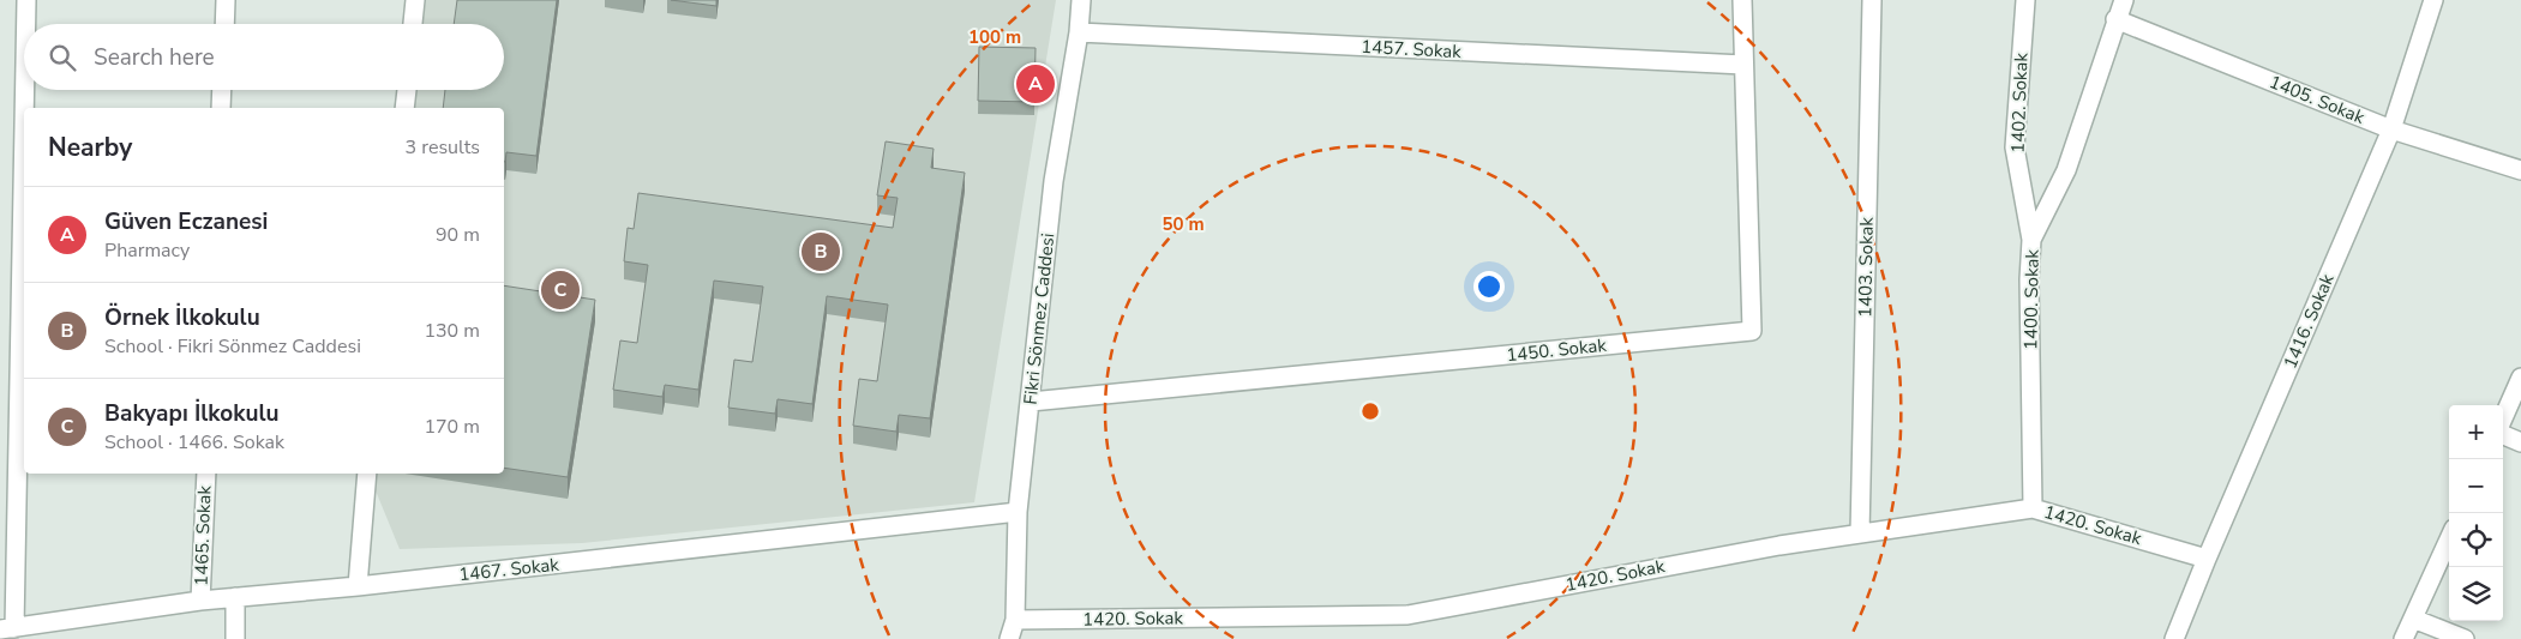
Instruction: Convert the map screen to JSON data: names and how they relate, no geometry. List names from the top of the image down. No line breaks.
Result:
{"streets":{"street":["1457. Sokak","1405. Sokak","1402. Sokak","1403. Sokak","1400. Sokak","Fikri Sönmez Caddesi","1416. Sokak","1450. Sokak","1420. Sokak","1465. Sokak","1467. Sokak"]},"crossings":[["1457. Sokak","Fikri Sönmez Caddesi"],["1457. Sokak","1450. Sokak"],["1405. Sokak","1400. Sokak"],["1405. Sokak","1416. Sokak"],["1402. Sokak","1400. Sokak"],["1403. Sokak","1420. Sokak"],["1400. Sokak","1420. Sokak"],["Fikri Sönmez Caddesi","1450. Sokak"],["Fikri Sönmez Caddesi","1420. Sokak"],["Fikri Sönmez Caddesi","1467. Sokak"],["1416. Sokak","1420. Sokak"],["1465. Sokak","1467. Sokak"]],"page":{"search":"Search here","pins":["A","B","C"],"heading":["Nearby","3 results"],"list":[{"mark":"A","name":"Güven Eczanesi","note":"Pharmacy","value":"90 m"},{"mark":"B","name":"Örnek İlkokulu","note":"School · Fikri Sönmez Caddesi","value":"130 m"},{"mark":"C","name":"Bakyapı İlkokulu","note":"School · 1466. Sokak","value":"170 m"}],"map_buttons":["+","−"]},"rings":["100 m","50 m"]}
